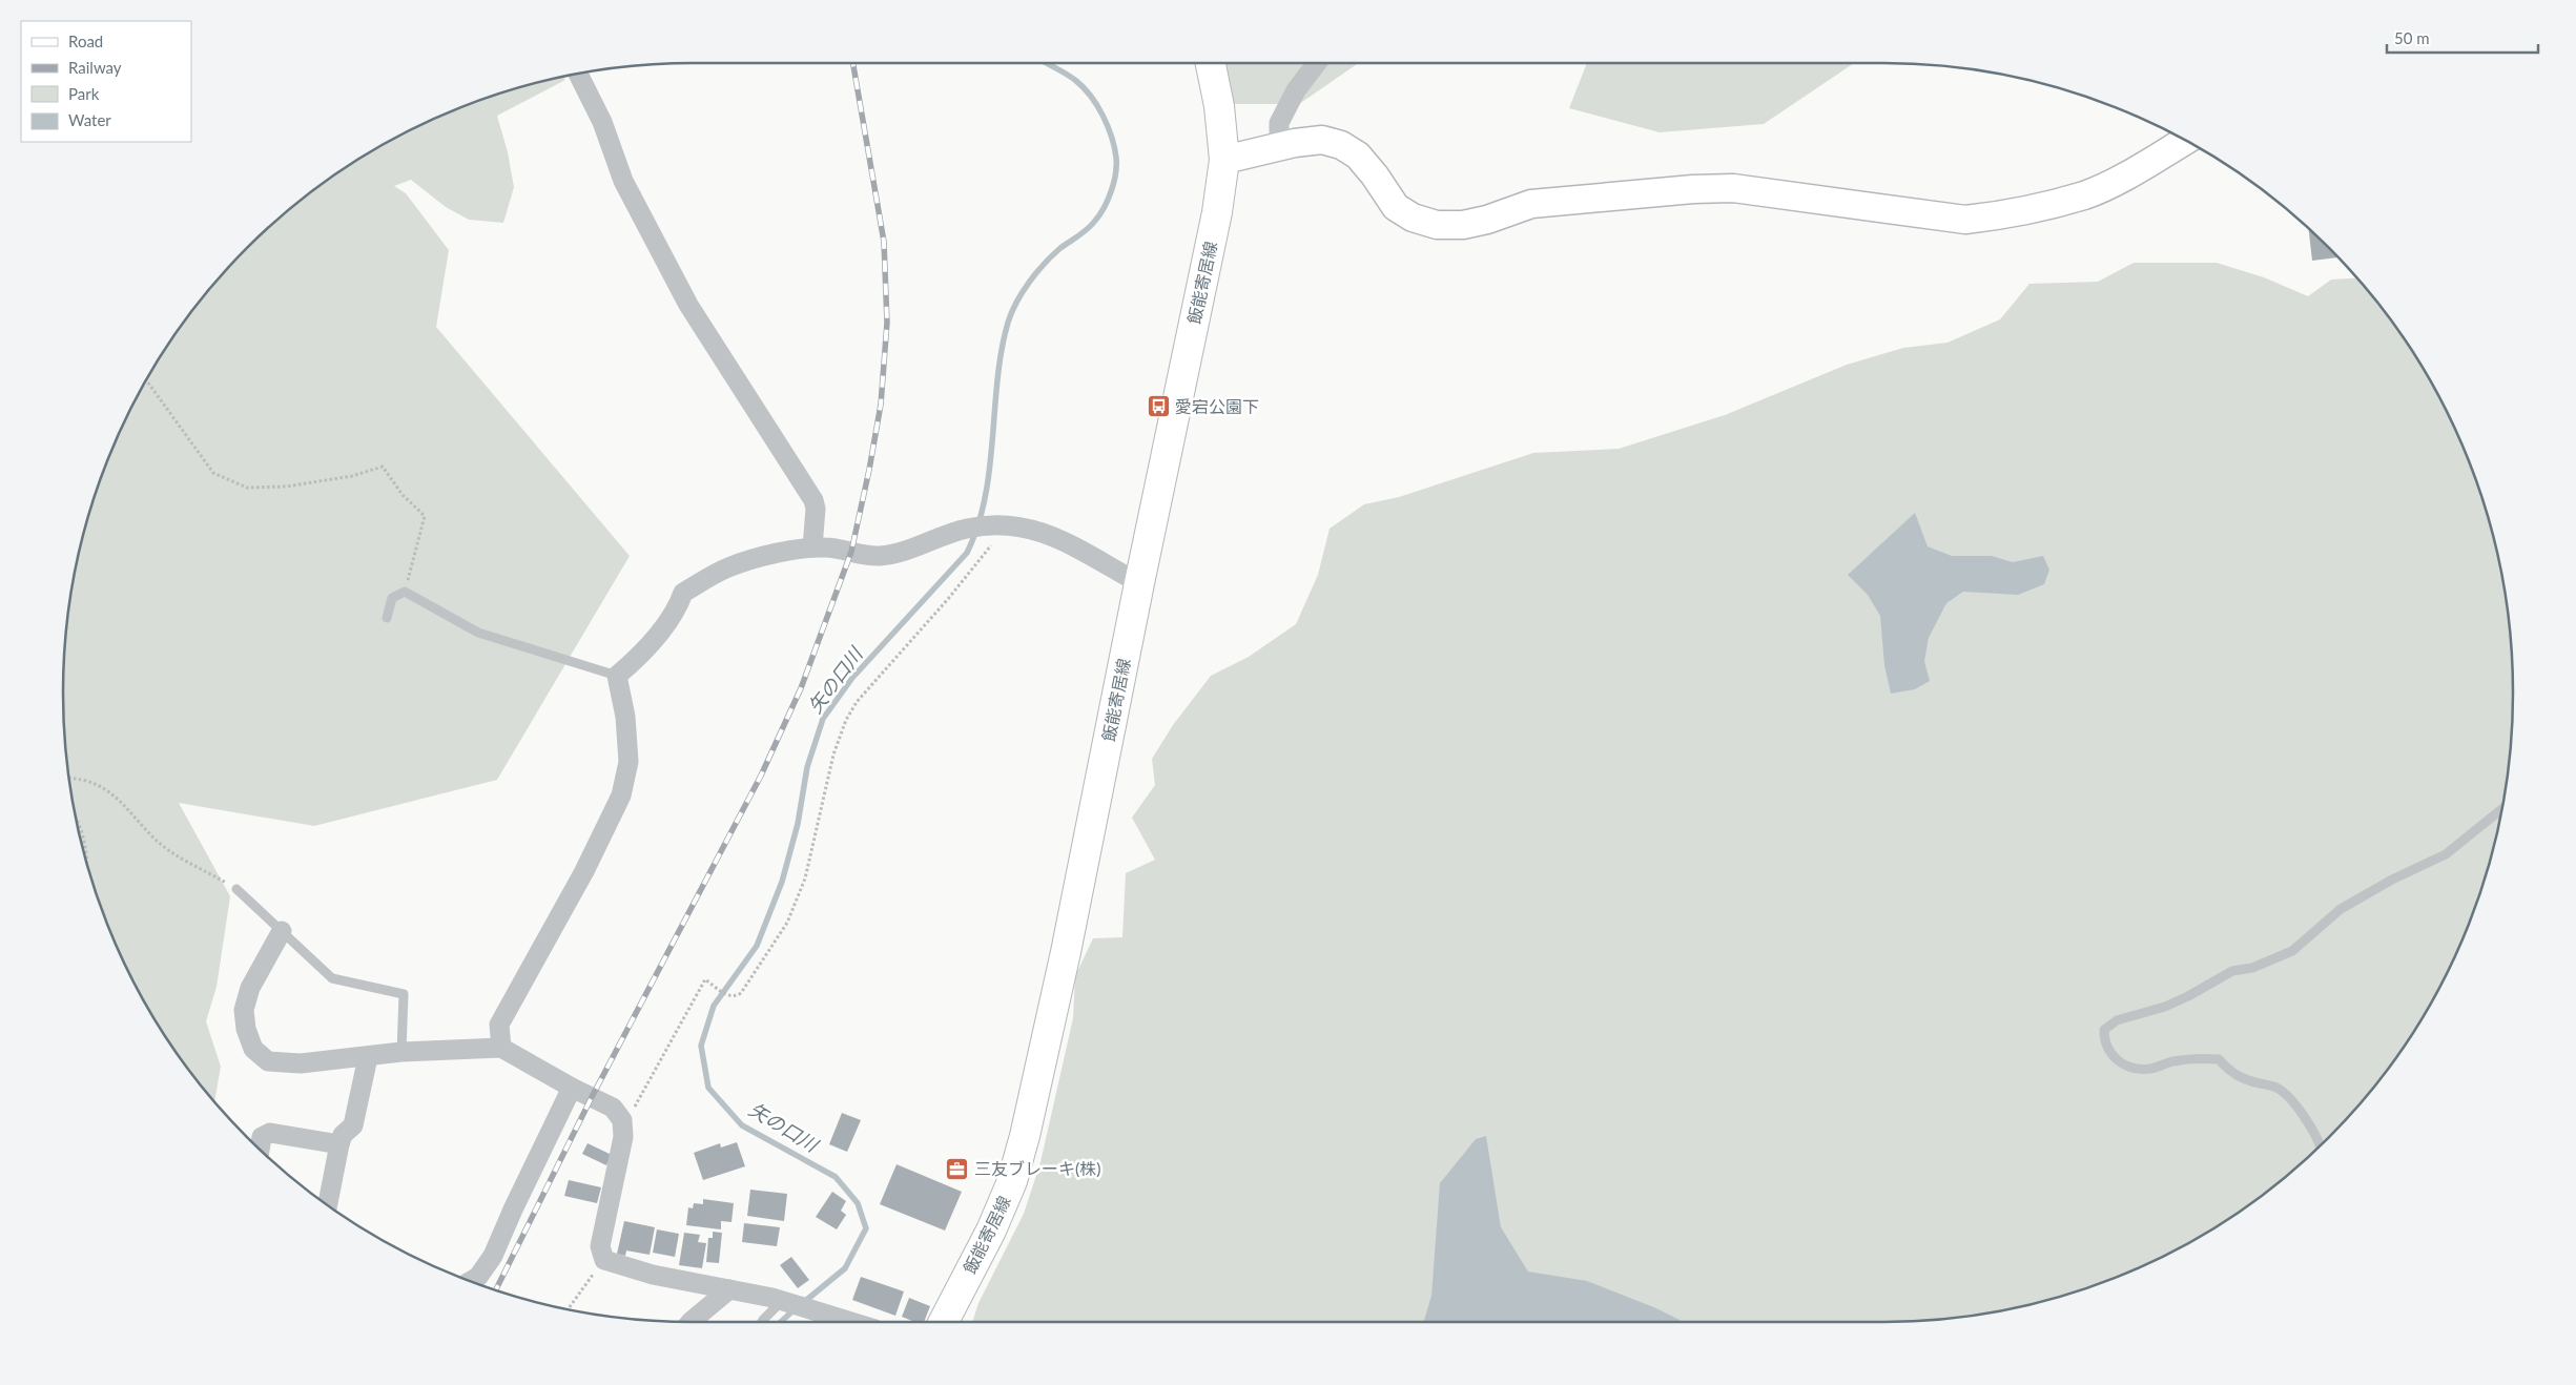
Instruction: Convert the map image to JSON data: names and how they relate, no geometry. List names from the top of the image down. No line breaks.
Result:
{"streets":{"main road":["飯能寄居線"]},"water":["矢の口川"],"places":{"bus stop":["愛宕公園下"],"office":["三友ブレーキ(株)"]},"legend":["Road","Railway","Park","Water"],"scale_bar":"50 m"}
